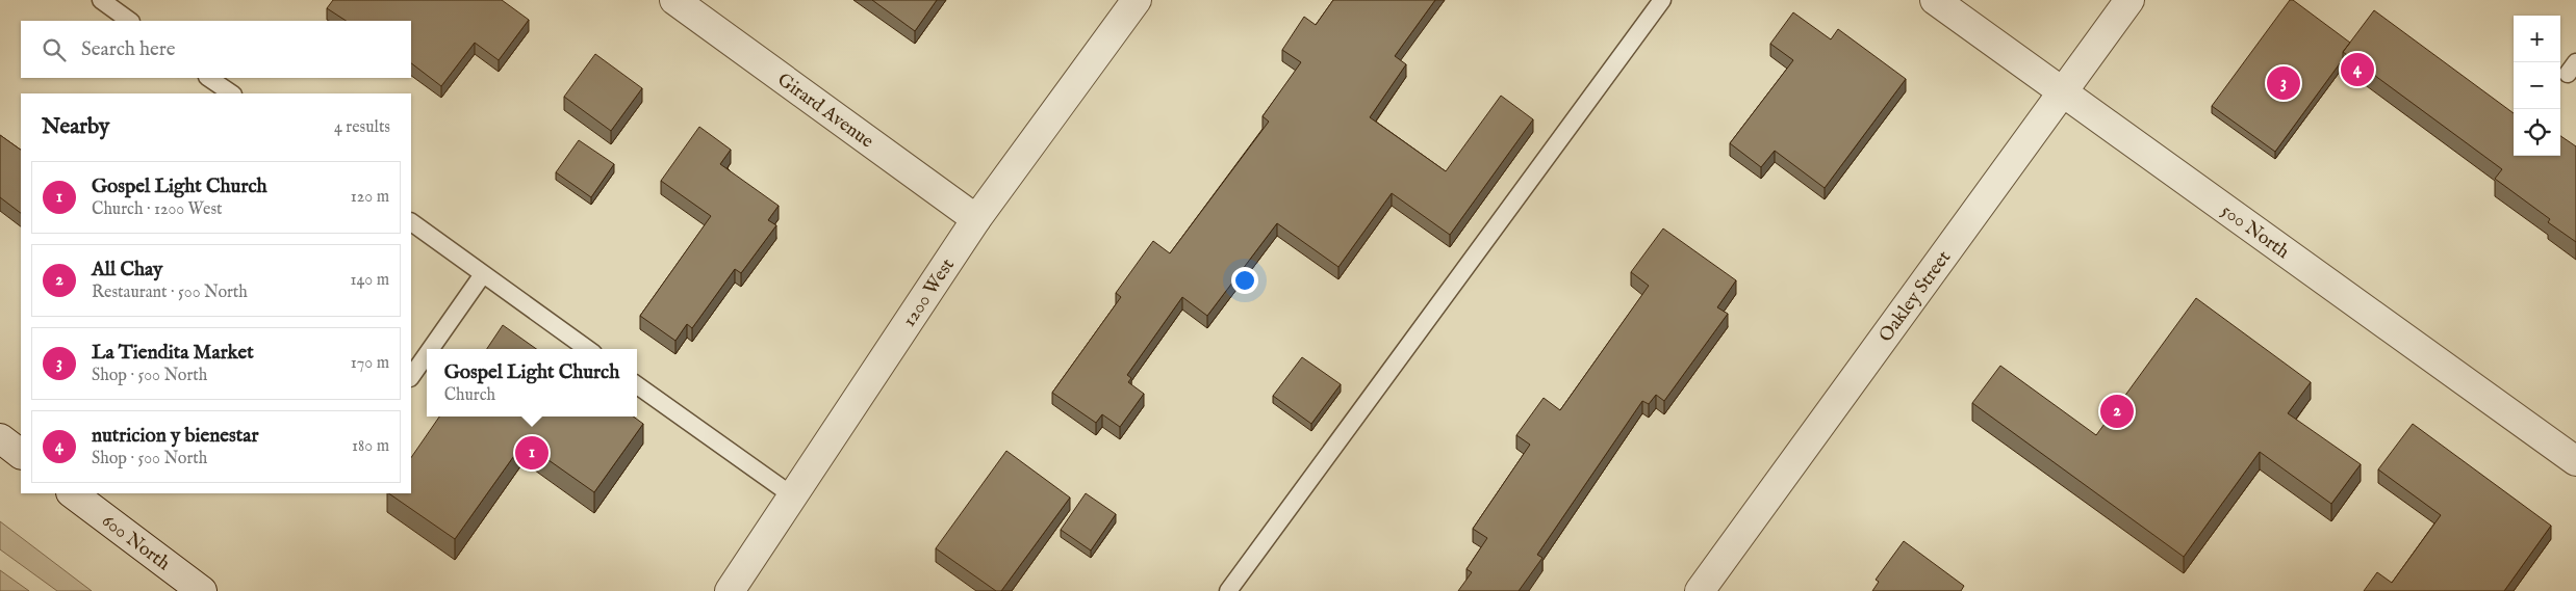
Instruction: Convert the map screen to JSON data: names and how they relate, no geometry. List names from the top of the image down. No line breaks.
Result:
{"streets":{"street":["Girard Avenue","500 North","1200 West","Oakley Street","600 North"]},"crossings":[["Girard Avenue","1200 West"],["500 North","Oakley Street"]],"page":{"map_buttons":["+","−"],"search":"Search here","pins":["4","3","2","1"],"heading":["Nearby","4 results"],"list":[{"mark":"1","name":"Gospel Light Church","note":"Church · 1200 West","value":"120 m"},{"mark":"2","name":"All Chay","note":"Restaurant · 500 North","value":"140 m"},{"mark":"3","name":"La Tiendita Market","note":"Shop · 500 North","value":"170 m"},{"mark":"4","name":"nutricion y bienestar","note":"Shop · 500 North","value":"180 m"}],"popup":["Gospel Light Church","Church"]}}
